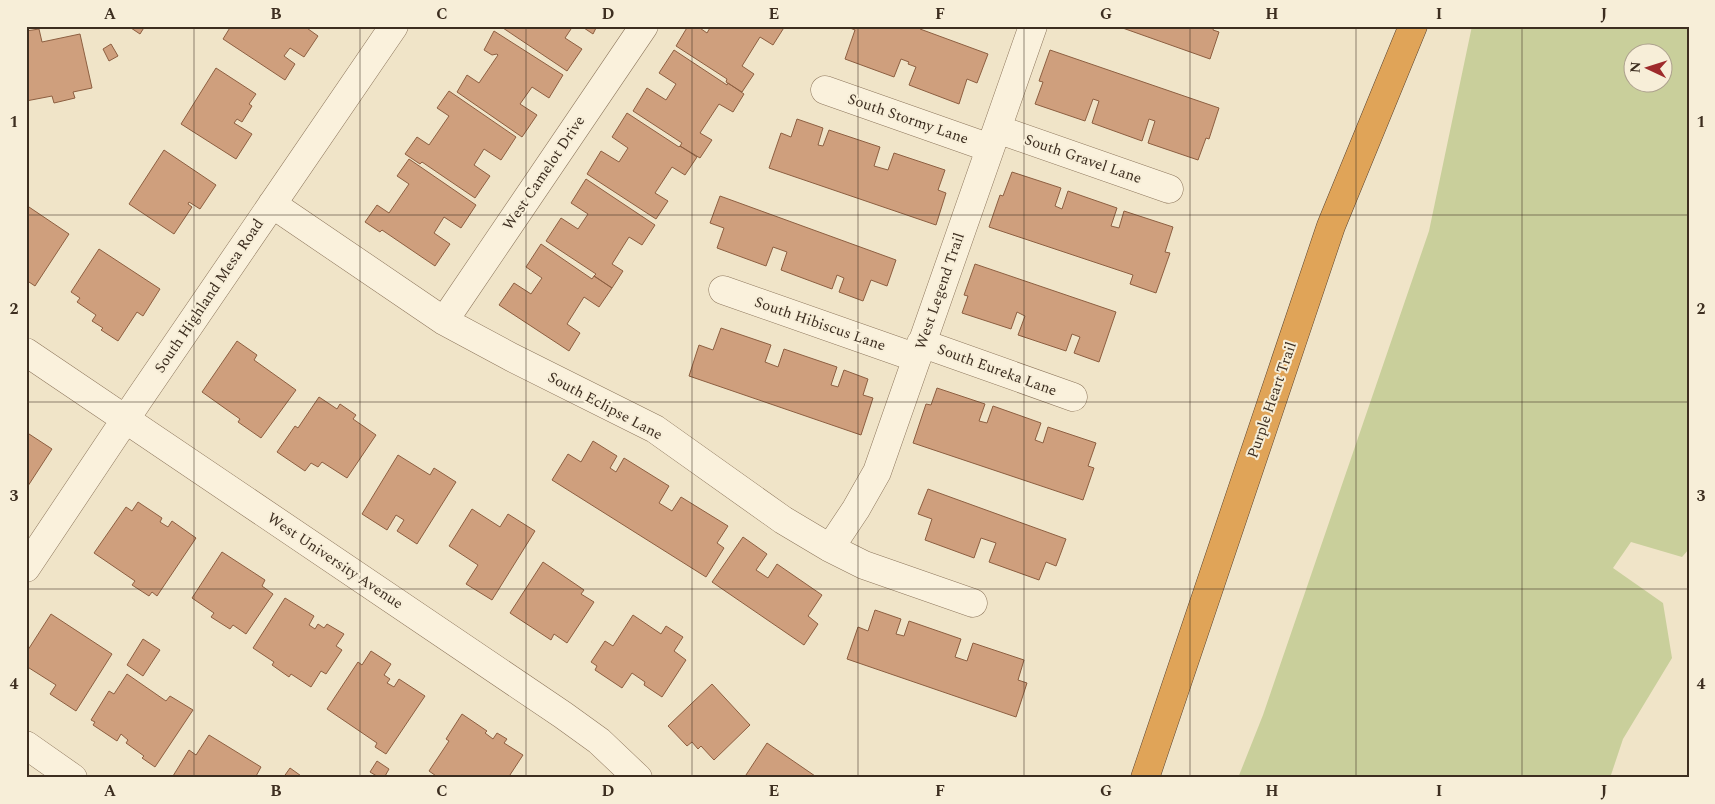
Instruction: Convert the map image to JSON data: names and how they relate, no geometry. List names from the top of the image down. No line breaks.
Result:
{"streets":{"highway":["Purple Heart Trail"],"street":["South Stormy Lane","South Gravel Lane","West Camelot Drive","West Legend Trail","South Highland Mesa Road","South Hibiscus Lane","South Eureka Lane","South Eclipse Lane","West University Avenue"]},"crossings":[["South Stormy Lane","South Gravel Lane"],["South Stormy Lane","West Legend Trail"],["South Gravel Lane","West Legend Trail"],["West Camelot Drive","South Eclipse Lane"],["West Legend Trail","South Hibiscus Lane"],["West Legend Trail","South Eureka Lane"],["West Legend Trail","South Eclipse Lane"],["South Highland Mesa Road","South Eclipse Lane"],["South Highland Mesa Road","West University Avenue"],["South Hibiscus Lane","South Eureka Lane"]],"north":"left","grid":{"columns":["A","B","C","D","E","F","G","H","I","J"],"rows":["1","2","3","4"]}}
